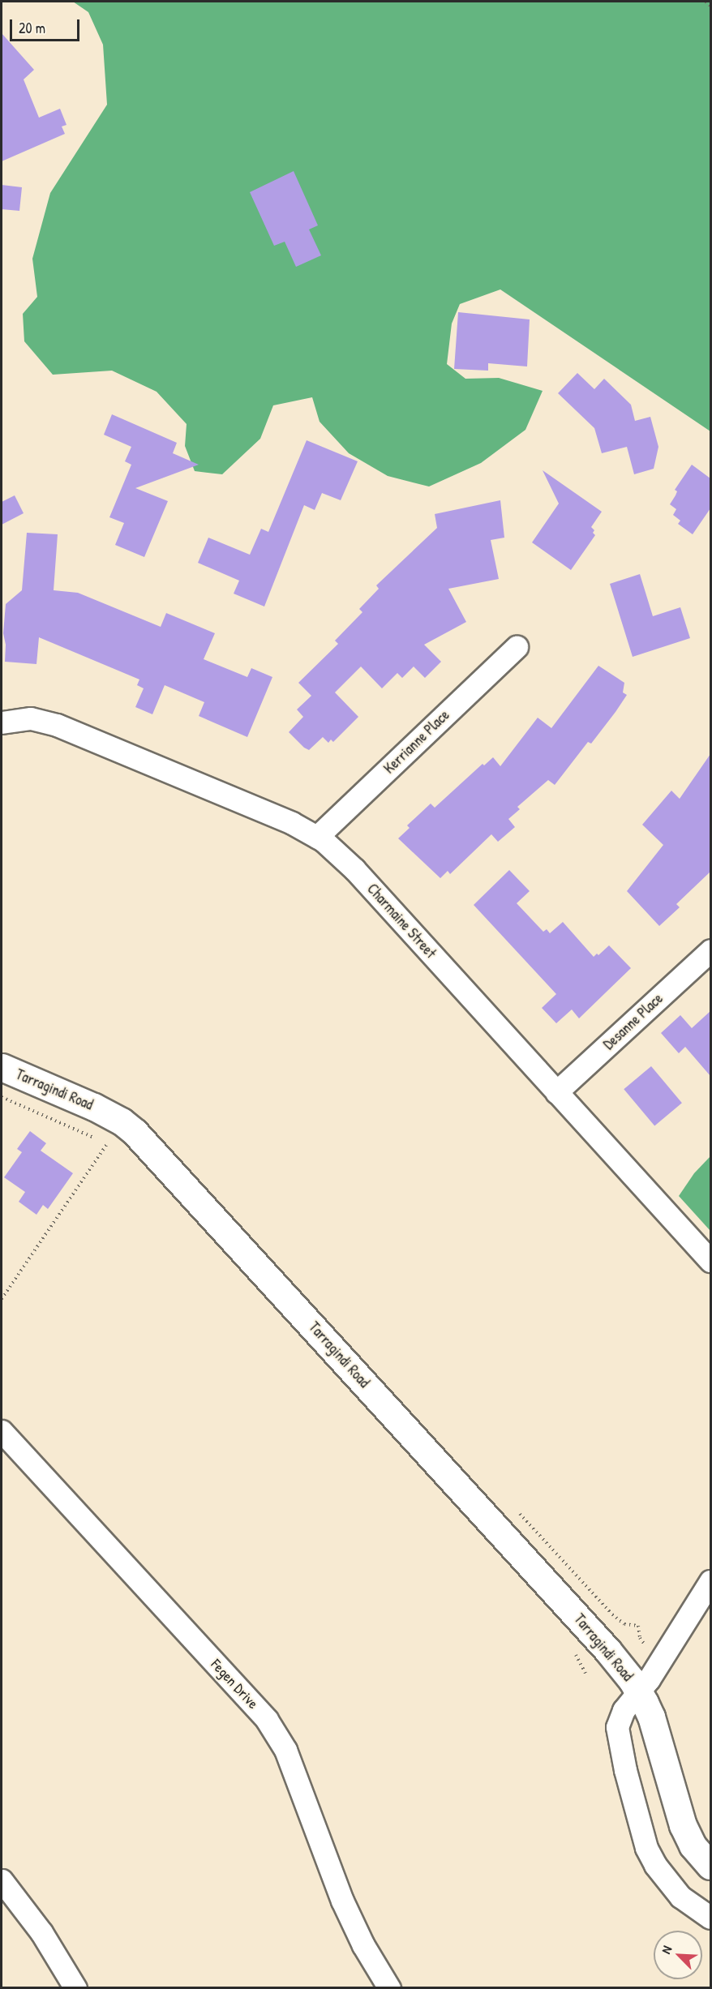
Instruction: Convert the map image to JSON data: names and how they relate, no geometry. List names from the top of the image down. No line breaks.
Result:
{"streets":{"street":["Kerrianne Place","Charmaine Street","Desanne Place","Tarragindi Road","Fegen Drive"]},"crossings":[["Kerrianne Place","Charmaine Street"],["Charmaine Street","Desanne Place"]],"scale_bar":"20 m","north":"top left"}
